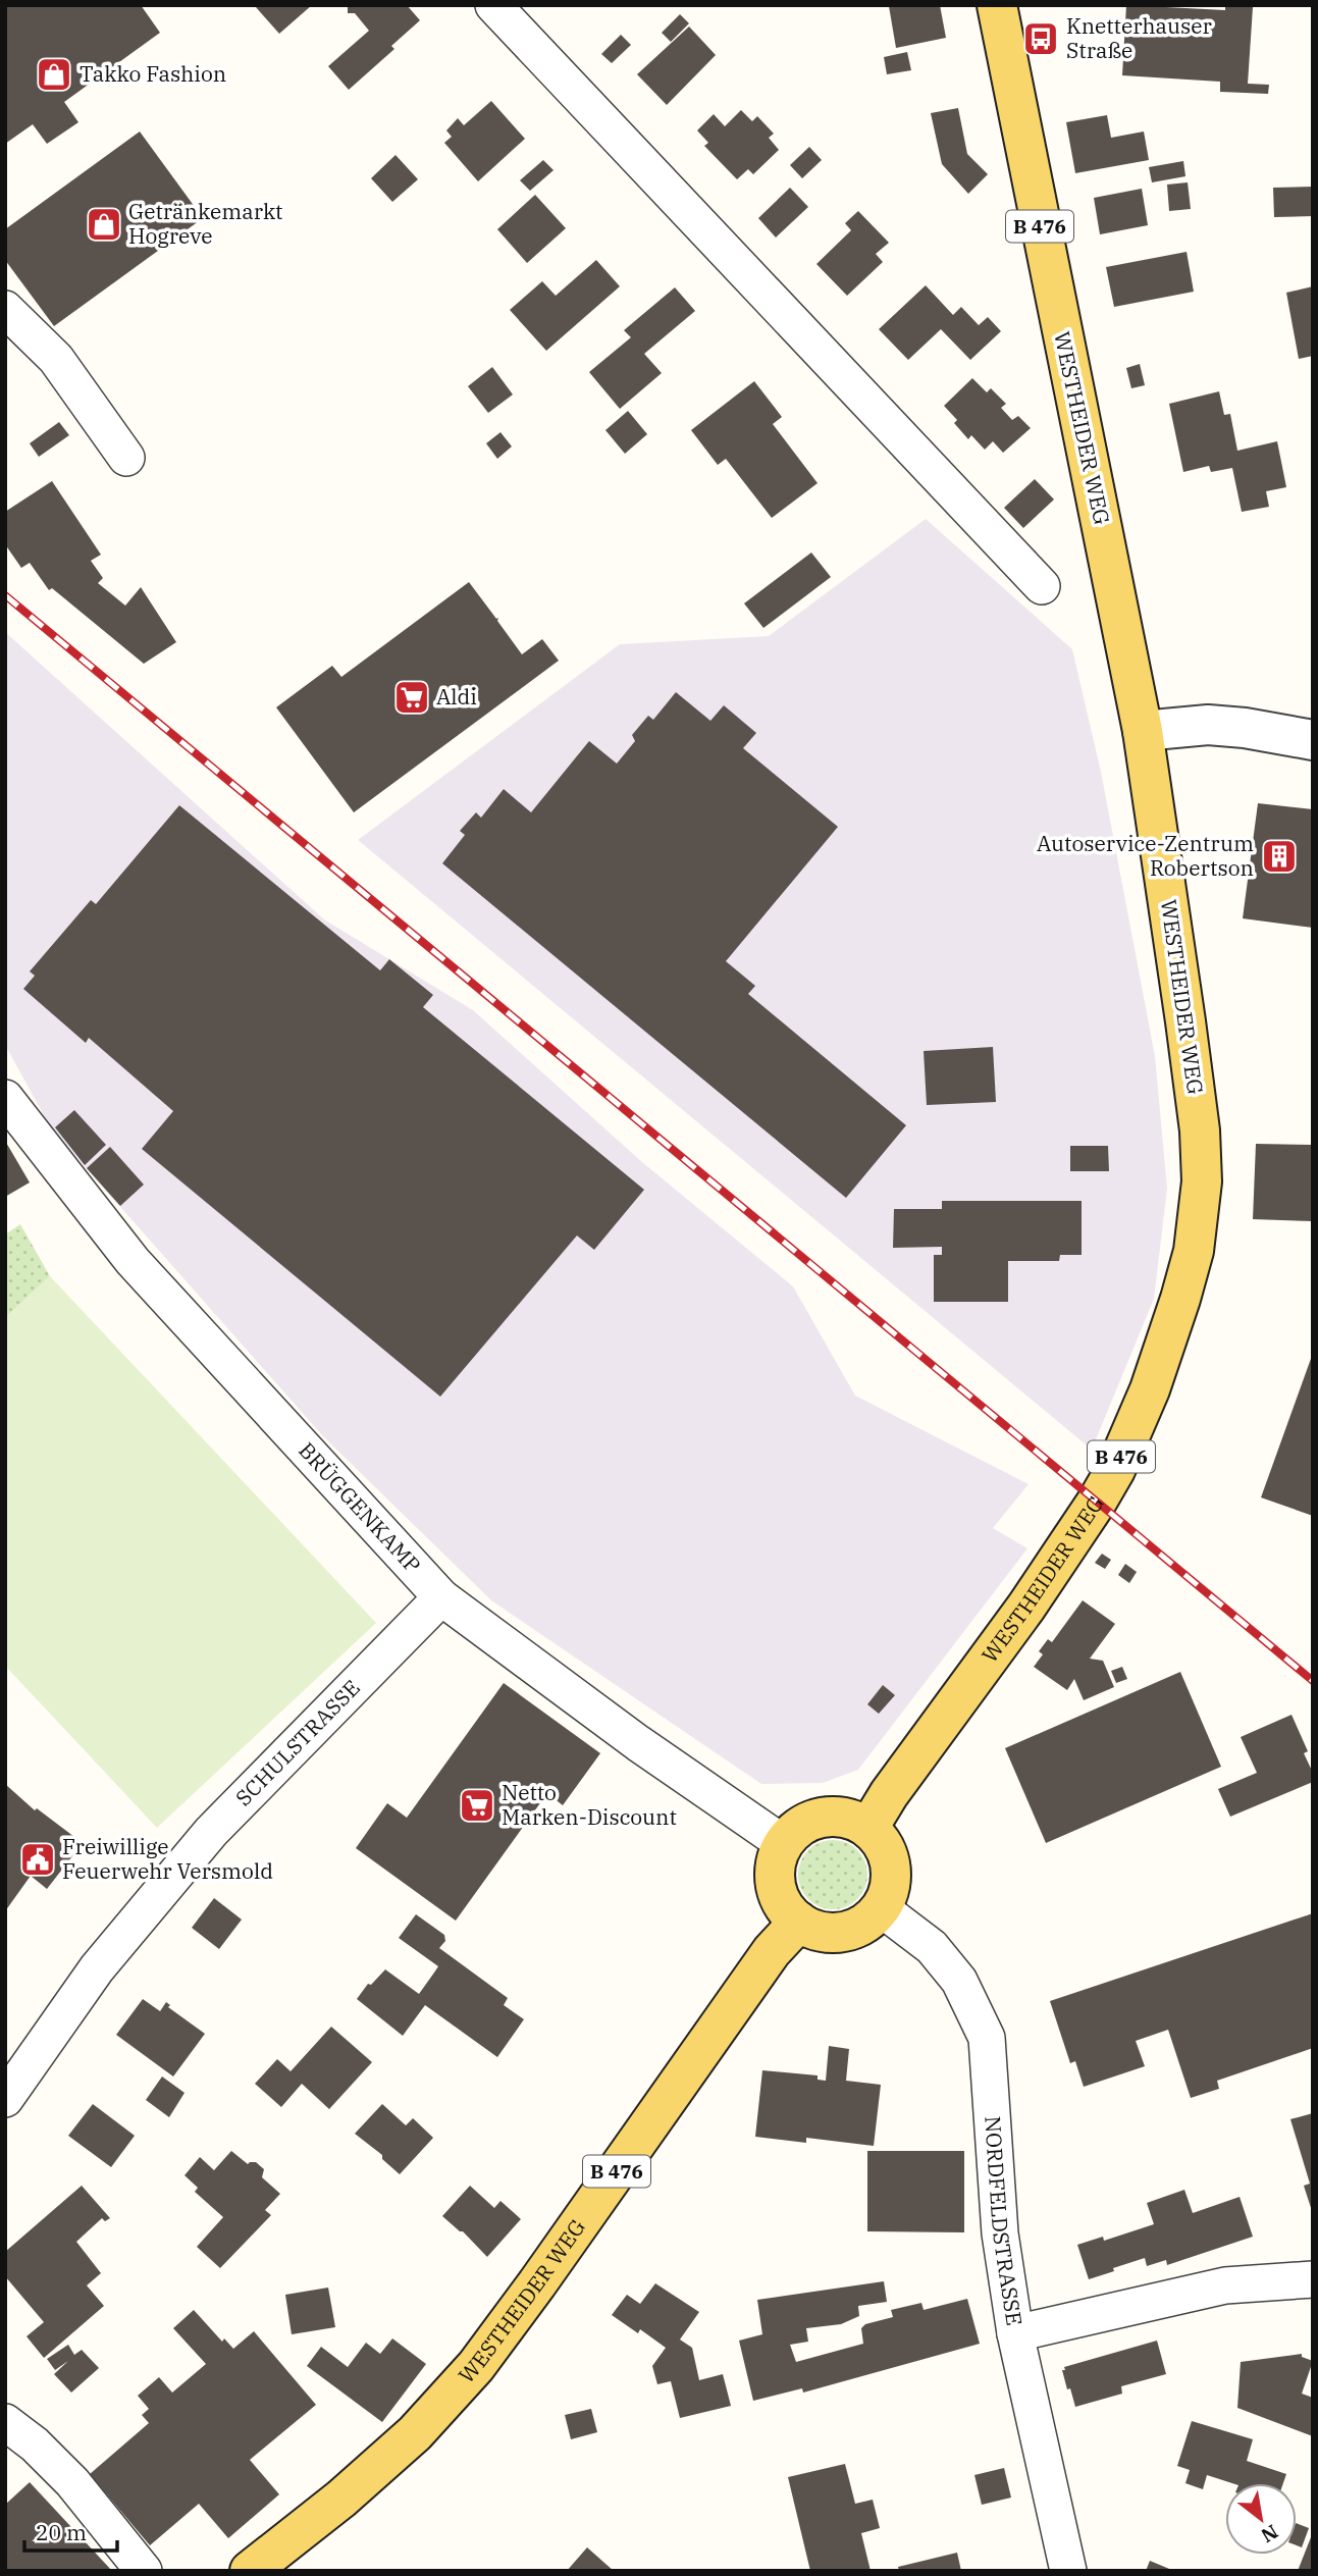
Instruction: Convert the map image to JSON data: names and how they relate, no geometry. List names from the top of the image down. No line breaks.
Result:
{"streets":{"main road":["B 476","WESTHEIDER WEG"],"street":["BRÜGGENKAMP","SCHULSTRASSE","NORDFELDSTRASSE"]},"crossings":[["WESTHEIDER WEG","BRÜGGENKAMP"],["WESTHEIDER WEG","NORDFELDSTRASSE"],["BRÜGGENKAMP","SCHULSTRASSE"],["BRÜGGENKAMP","NORDFELDSTRASSE"]],"places":{"bus stop":["Knetterhauser Straße"],"shop":["Takko Fashion","Getränkemarkt Hogreve"],"supermarket":["Aldi","Netto Marken-Discount"],"building":["Autoservice-Zentrum Robertson"],"public building":["Freiwillige Feuerwehr Versmold"]},"scale_bar":"20 m","north":"bottom right"}
